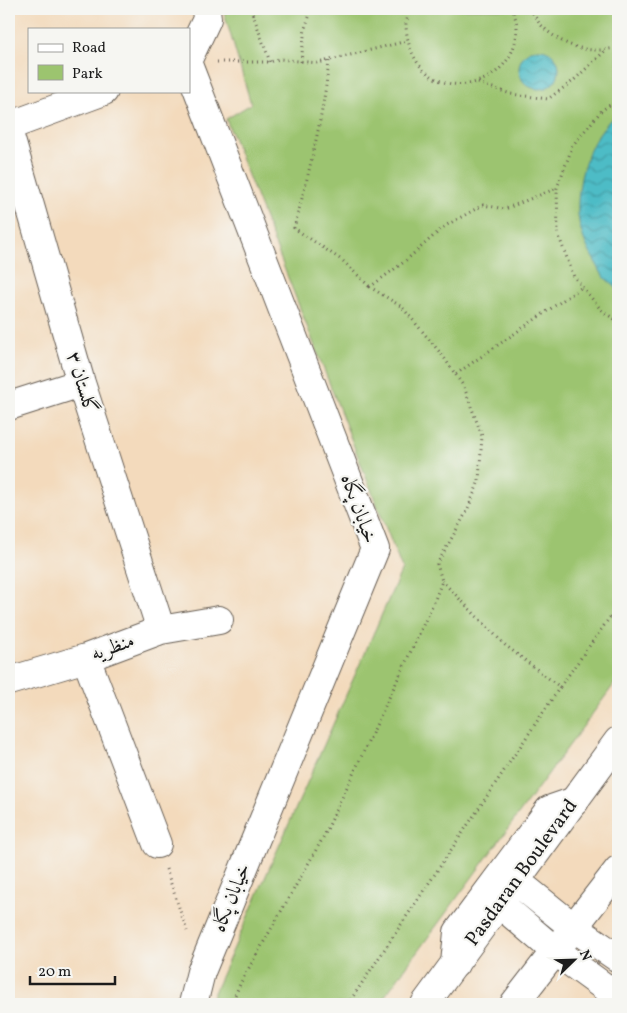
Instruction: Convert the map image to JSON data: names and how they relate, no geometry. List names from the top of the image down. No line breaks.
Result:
{"streets":{"street":["گلستان ۳","خیابان پگاه","منظریه","Pasdaran Boulevard"]},"crossings":[["گلستان ۳","منظریه"]],"legend":["Road","Park"],"scale_bar":"20 m","north":"top right"}
